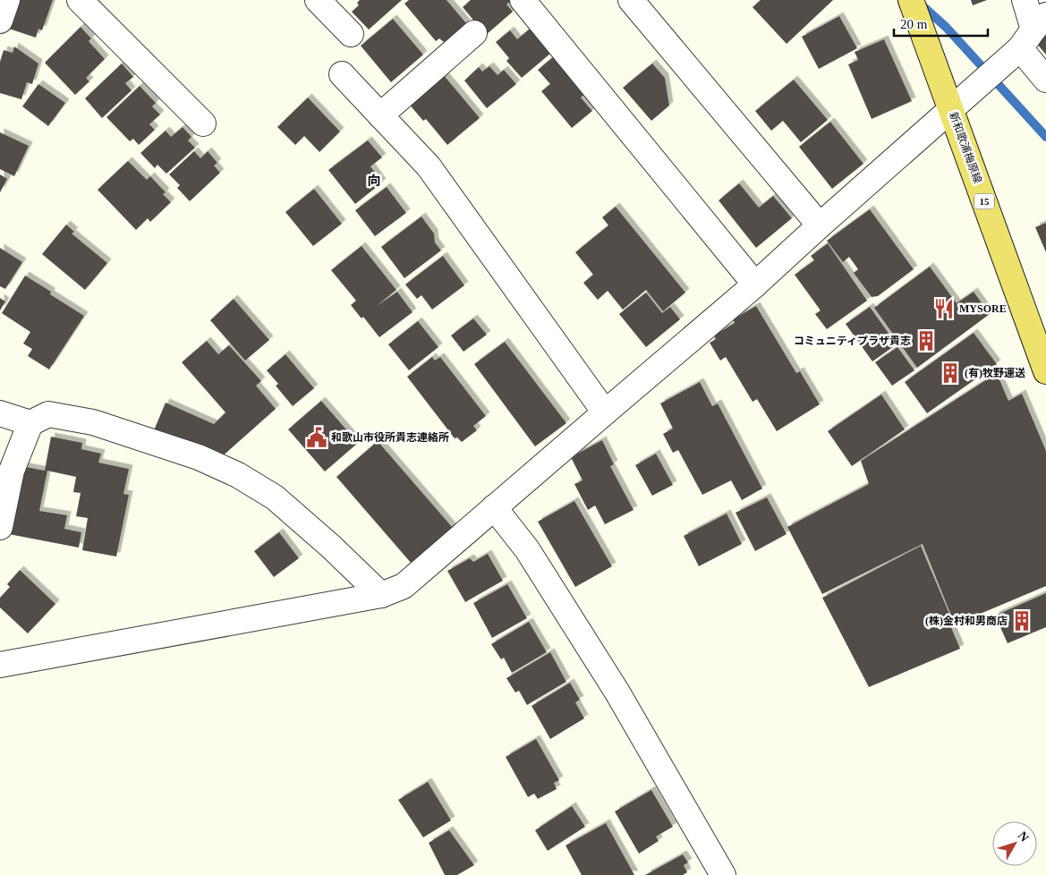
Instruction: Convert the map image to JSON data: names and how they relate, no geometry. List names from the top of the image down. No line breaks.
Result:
{"streets":{"main road":["新和歌浦梅原線","15"]},"districts":["向"],"places":{"restaurant":["MYSORE"],"building":["コミュニティプラザ貴志","(有)牧野運送","(株)金村和男商店"],"public building":["和歌山市役所貴志連絡所"]},"scale_bar":"20 m","north":"top right"}
